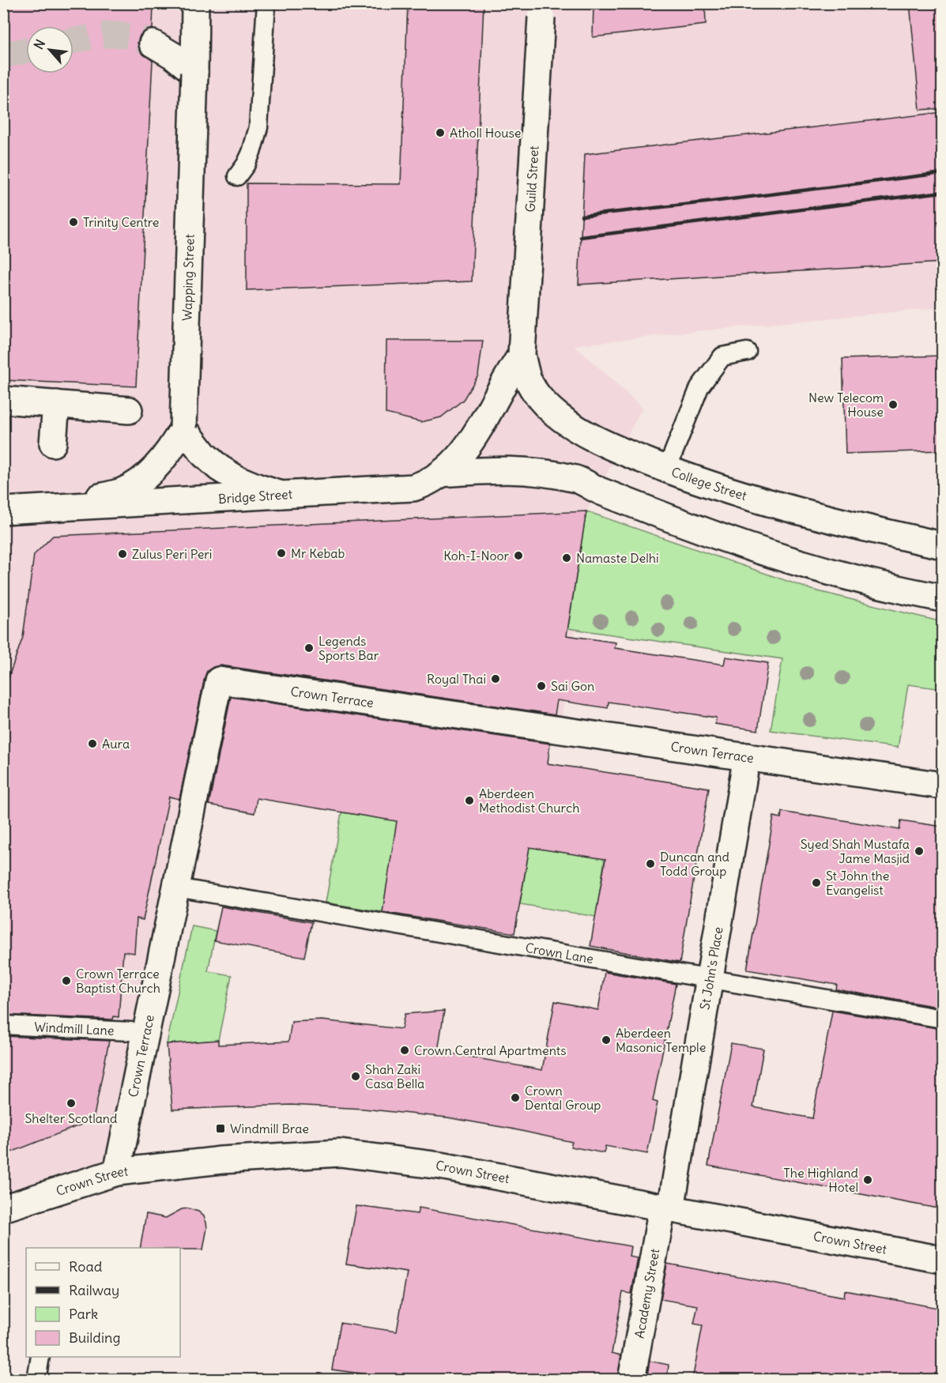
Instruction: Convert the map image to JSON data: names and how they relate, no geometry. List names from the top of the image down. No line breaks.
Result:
{"streets":{"street":["Guild Street","Wapping Street","College Street","Bridge Street","Crown Terrace","St John's Place","Crown Street","Academy Street"],"lane":["Crown Lane","Windmill Lane"]},"crossings":[["Guild Street","College Street"],["Guild Street","Bridge Street"],["Wapping Street","Bridge Street"],["College Street","Bridge Street"],["Crown Terrace","Crown Lane"],["Crown Terrace","St John's Place"],["Crown Terrace","Windmill Lane"],["Crown Terrace","Crown Street"],["Crown Lane","St John's Place"],["St John's Place","Crown Street"],["St John's Place","Academy Street"],["Crown Street","Academy Street"]],"places":{"other":["Atholl House","Trinity Centre","New Telecom House","Mr Kebab","Zulus Peri Peri","Koh-I-Noor","Namaste Delhi","Legends Sports Bar","Royal Thai","Sai Gon","Aura","Aberdeen Methodist Church","Syed Shah Mustafa Jame Masjid","Duncan and Todd Group","St John the Evangelist","Crown Terrace Baptist Church","Aberdeen Masonic Temple","Crown Central Apartments","Shah Zaki Casa Bella","Crown Dental Group","Shelter Scotland","The Highland Hotel"],"transit":["Windmill Brae"]},"legend":["Road","Railway","Park","Building"],"north":"top left"}
